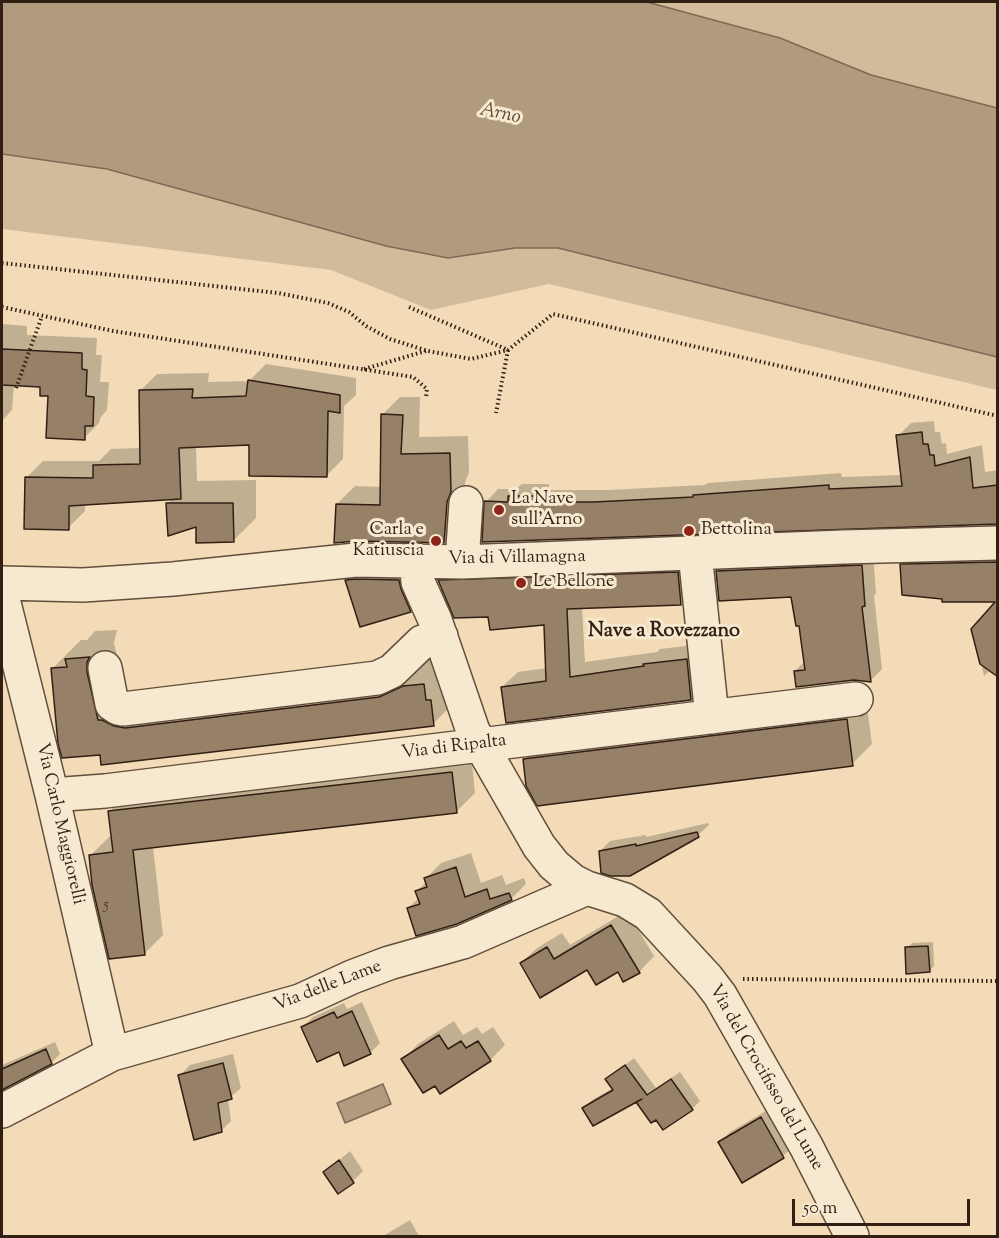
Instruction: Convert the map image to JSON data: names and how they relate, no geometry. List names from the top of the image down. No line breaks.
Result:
{"streets":{"street":["Via di Villamagna","Via di Ripalta","Via Carlo Maggiorelli","Via delle Lame","Via del Crocifisso del Lume"]},"crossings":[["Via di Villamagna","Via del Crocifisso del Lume"],["Via di Ripalta","Via Carlo Maggiorelli"],["Via di Ripalta","Via del Crocifisso del Lume"],["Via Carlo Maggiorelli","Via delle Lame"],["Via delle Lame","Via del Crocifisso del Lume"]],"districts":["Nave a Rovezzano"],"water":["Arno"],"places":["La Nave sull'Arno","Bettolina","Carla e Katiuscia","Le Bellone"],"house_numbers":["5"],"scale_bar":"50 m"}
